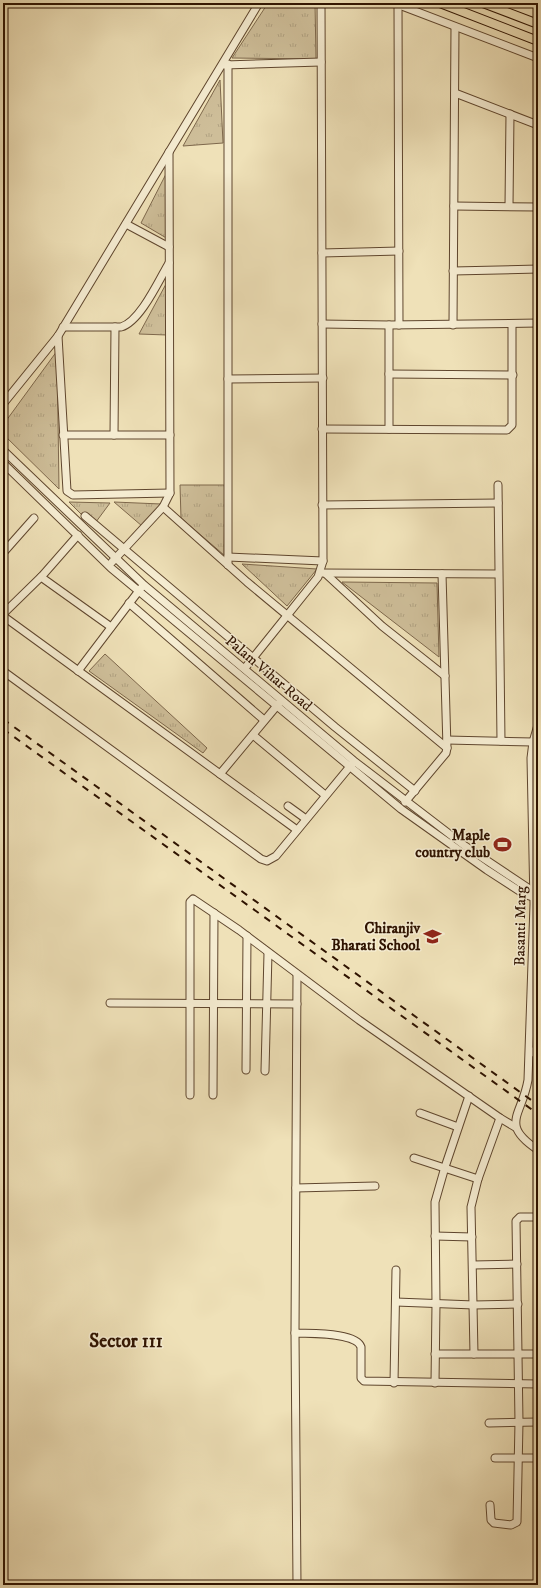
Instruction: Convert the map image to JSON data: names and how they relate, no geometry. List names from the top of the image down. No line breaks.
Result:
{"streets":{"street":["Palam Vihar Road","Basanti Marg"]},"crossings":[["Palam Vihar Road","Basanti Marg"]],"districts":["Sector 111"],"places":{"sports":["Maple country club"],"school or university":["Chiranjiv Bharati School"]}}
